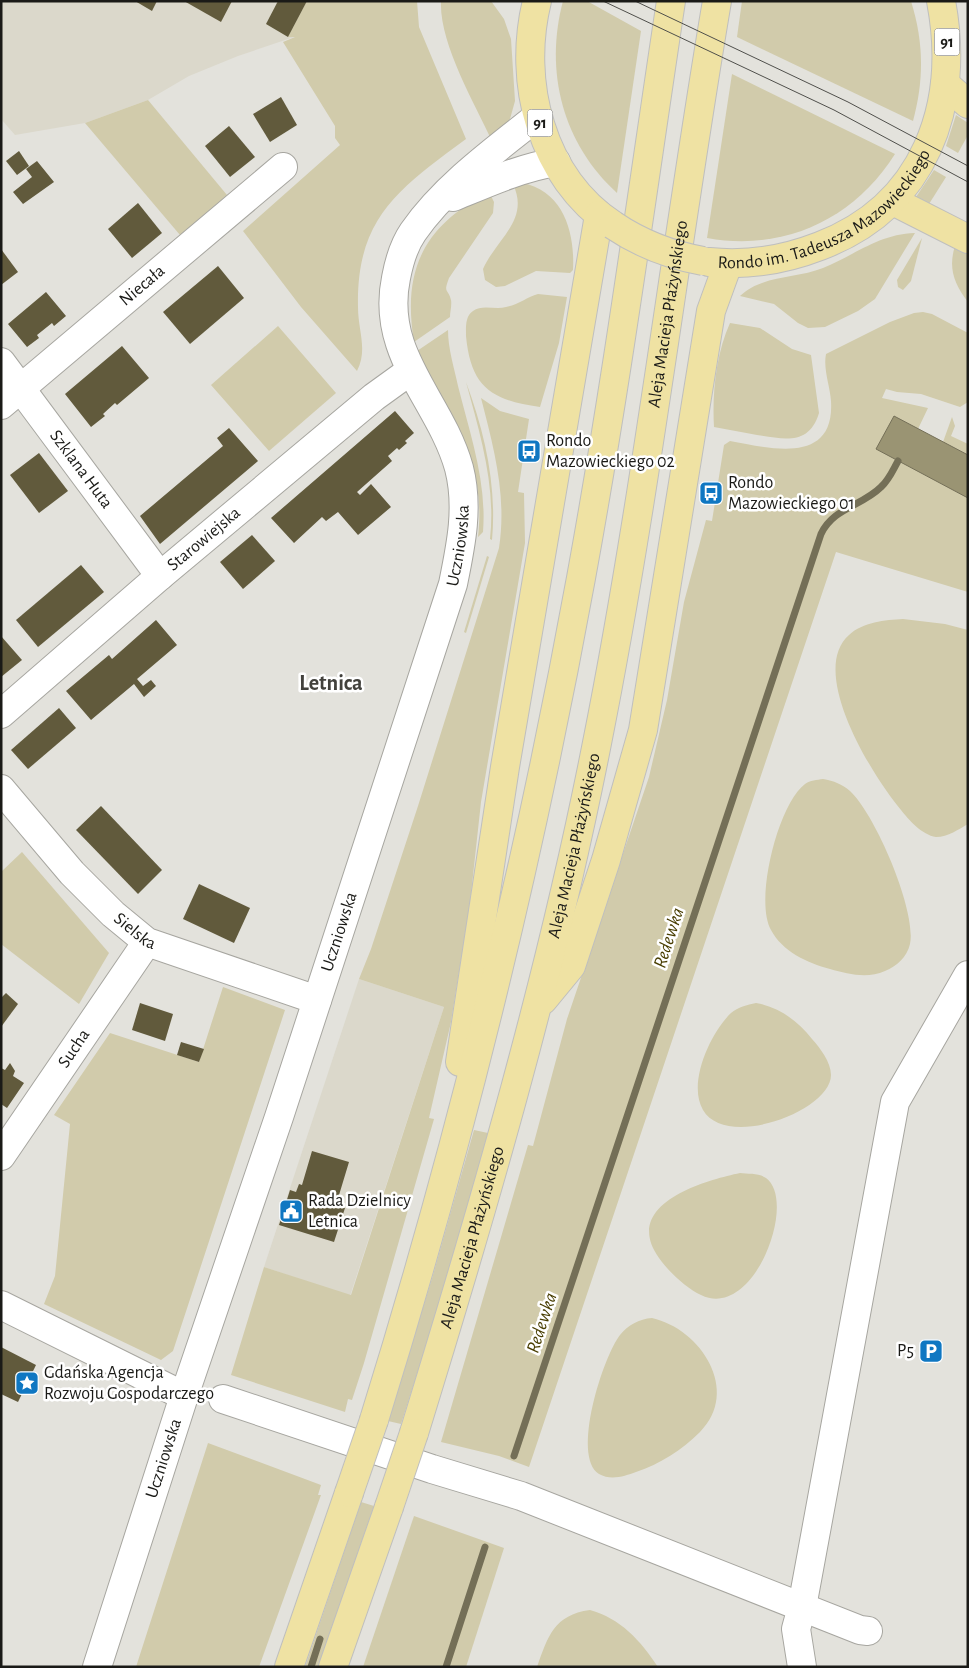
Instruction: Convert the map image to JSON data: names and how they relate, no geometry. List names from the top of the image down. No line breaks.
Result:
{"streets":{"main road":["91","Rondo im. Tadeusza Mazowieckiego","Aleja Macieja Płażyńskiego"],"street":["Niecała","Szklana Huta","Starowiejska","Uczniowska","Sielska","Sucha"]},"crossings":[["Rondo im. Tadeusza Mazowieckiego","Uczniowska"],["Niecała","Szklana Huta"],["Szklana Huta","Starowiejska"],["Starowiejska","Uczniowska"],["Uczniowska","Sielska"],["Sielska","Sucha"]],"districts":["Letnica"],"water":["Redewka"],"places":{"bus stop":["Rondo Mazowieckiego 02","Rondo Mazowieckiego 01"],"public building":["Rada Dzielnicy Letnica"],"parking":["P5"],"place":["Gdańska Agencja Rozwoju Gospodarczego"]}}
